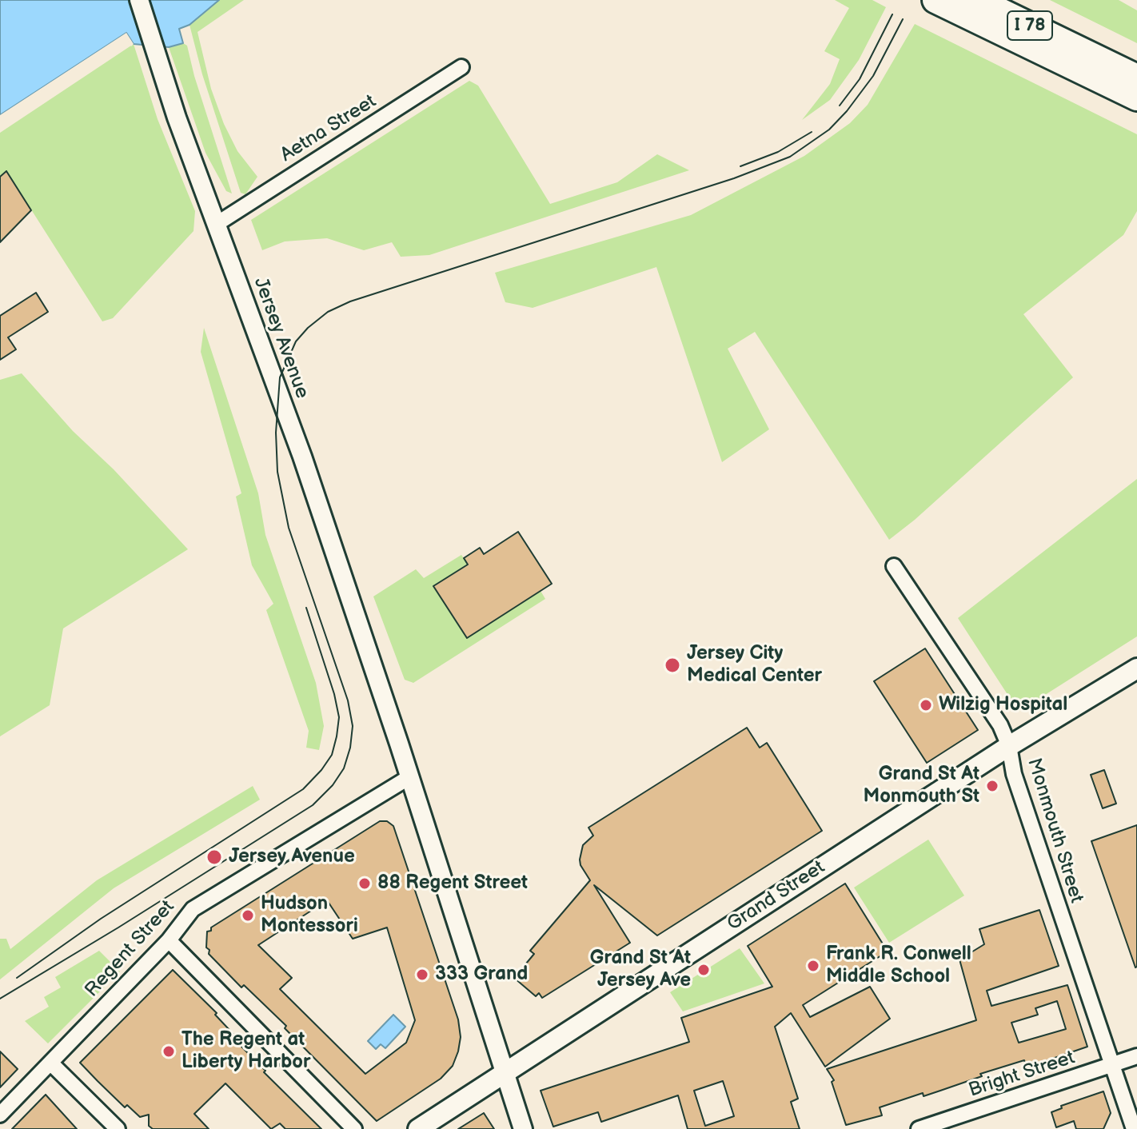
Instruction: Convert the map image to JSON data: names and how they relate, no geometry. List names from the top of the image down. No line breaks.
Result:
{"streets":{"highway":["I 78"],"main road":["Grand Street"],"street":["Aetna Street","Jersey Avenue","Monmouth Street","Regent Street","Bright Street"]},"crossings":[["Aetna Street","Jersey Avenue"],["Jersey Avenue","Grand Street"],["Jersey Avenue","Regent Street"],["Monmouth Street","Grand Street"],["Monmouth Street","Bright Street"]],"places":["Jersey City Medical Center","Wilzig Hospital","Grand St At Monmouth St","Jersey Avenue","88 Regent Street","Hudson Montessori","Frank R. Conwell Middle School","Grand St At Jersey Ave","333 Grand","The Regent at Liberty Harbor"]}
